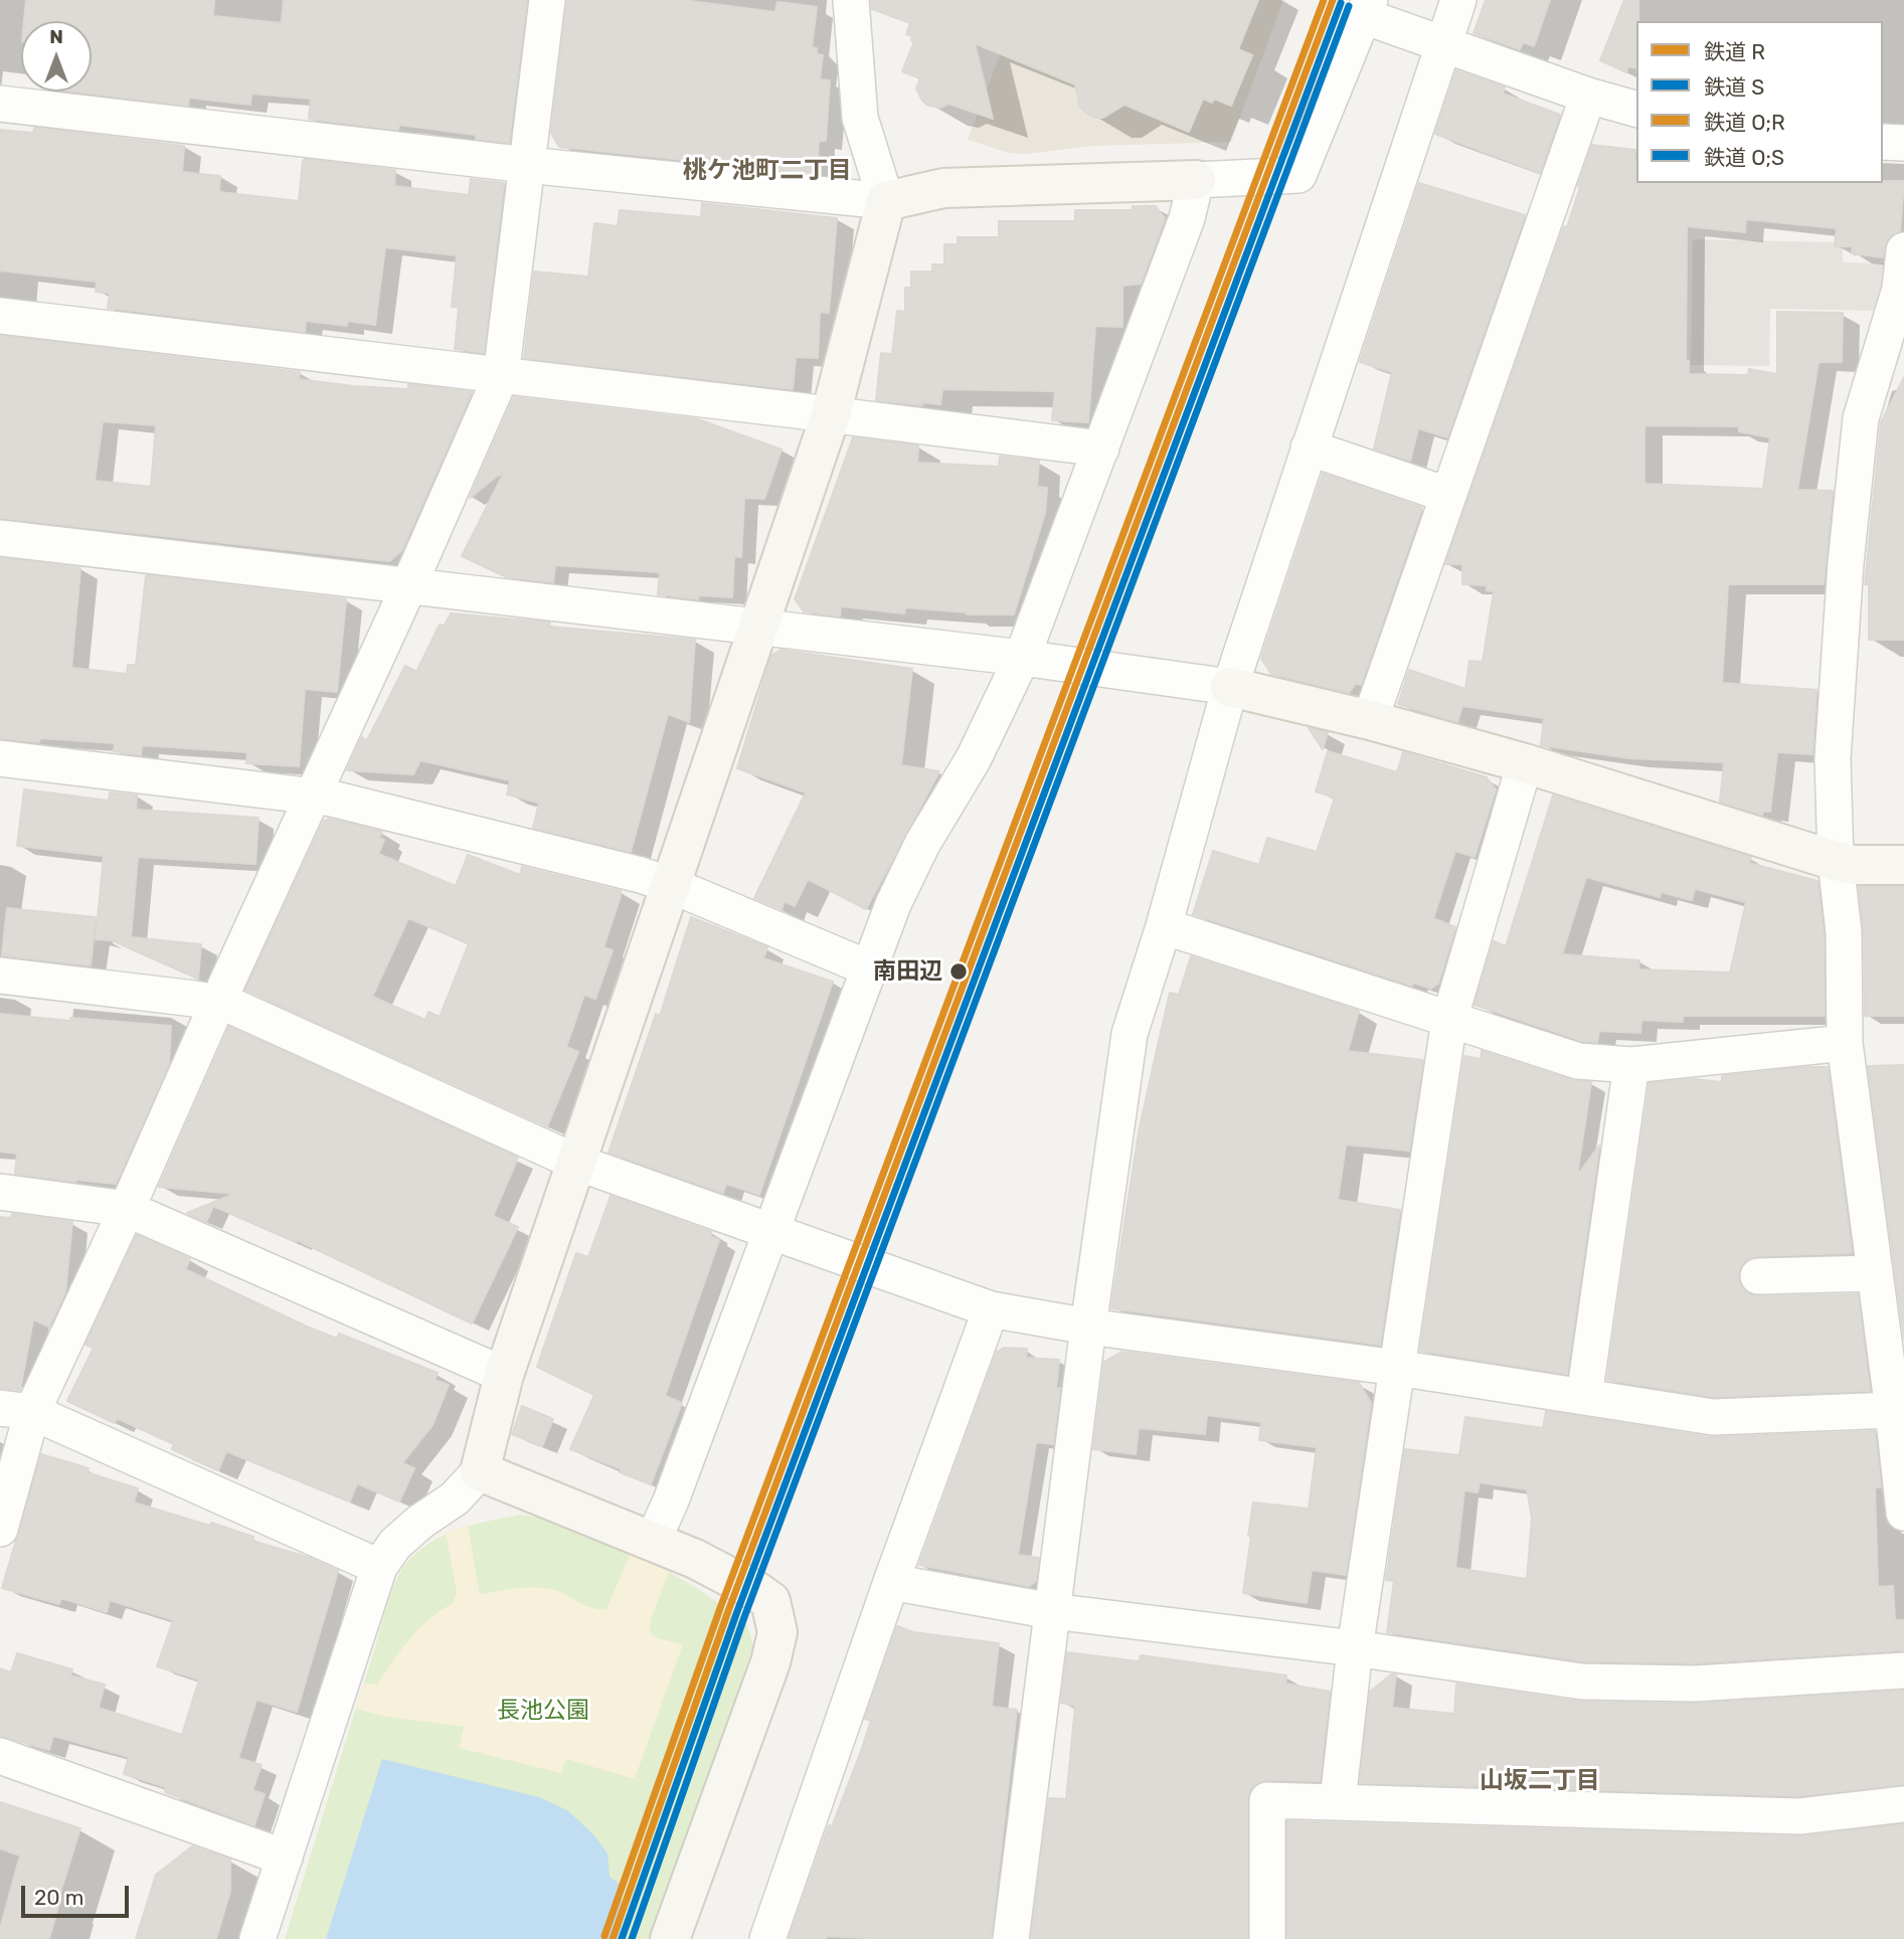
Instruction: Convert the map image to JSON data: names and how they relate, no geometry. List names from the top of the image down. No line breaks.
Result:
{"districts":["桃ケ池町二丁目","山坂二丁目"],"parks":["長池公園"],"places":["南田辺"],"lines":["rail line R","rail line O;R","rail line S","rail line O;S"],"legend":["鉄道 R","鉄道 S","鉄道 O;R","鉄道 O;S"],"scale_bar":"20 m","north":"top"}
